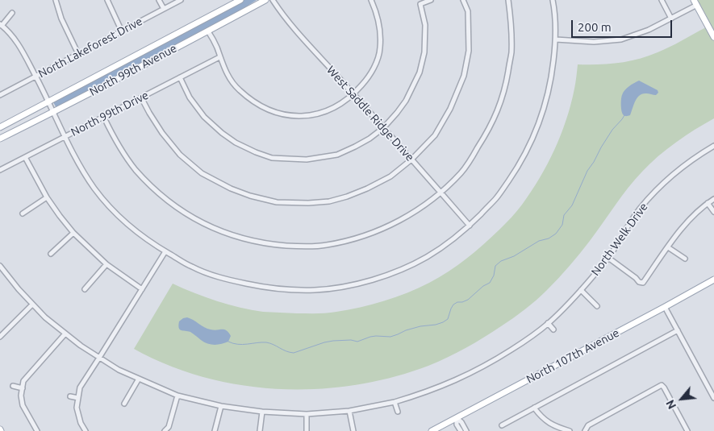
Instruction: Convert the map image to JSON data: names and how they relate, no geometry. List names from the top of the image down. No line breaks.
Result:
{"streets":{"main road":["North 99th Avenue","North 107th Avenue"],"street":["North Lakeforest Drive","North 99th Drive","West Saddle Ridge Drive","North Welk Drive"]},"scale_bar":"200 m","north":"bottom left"}
